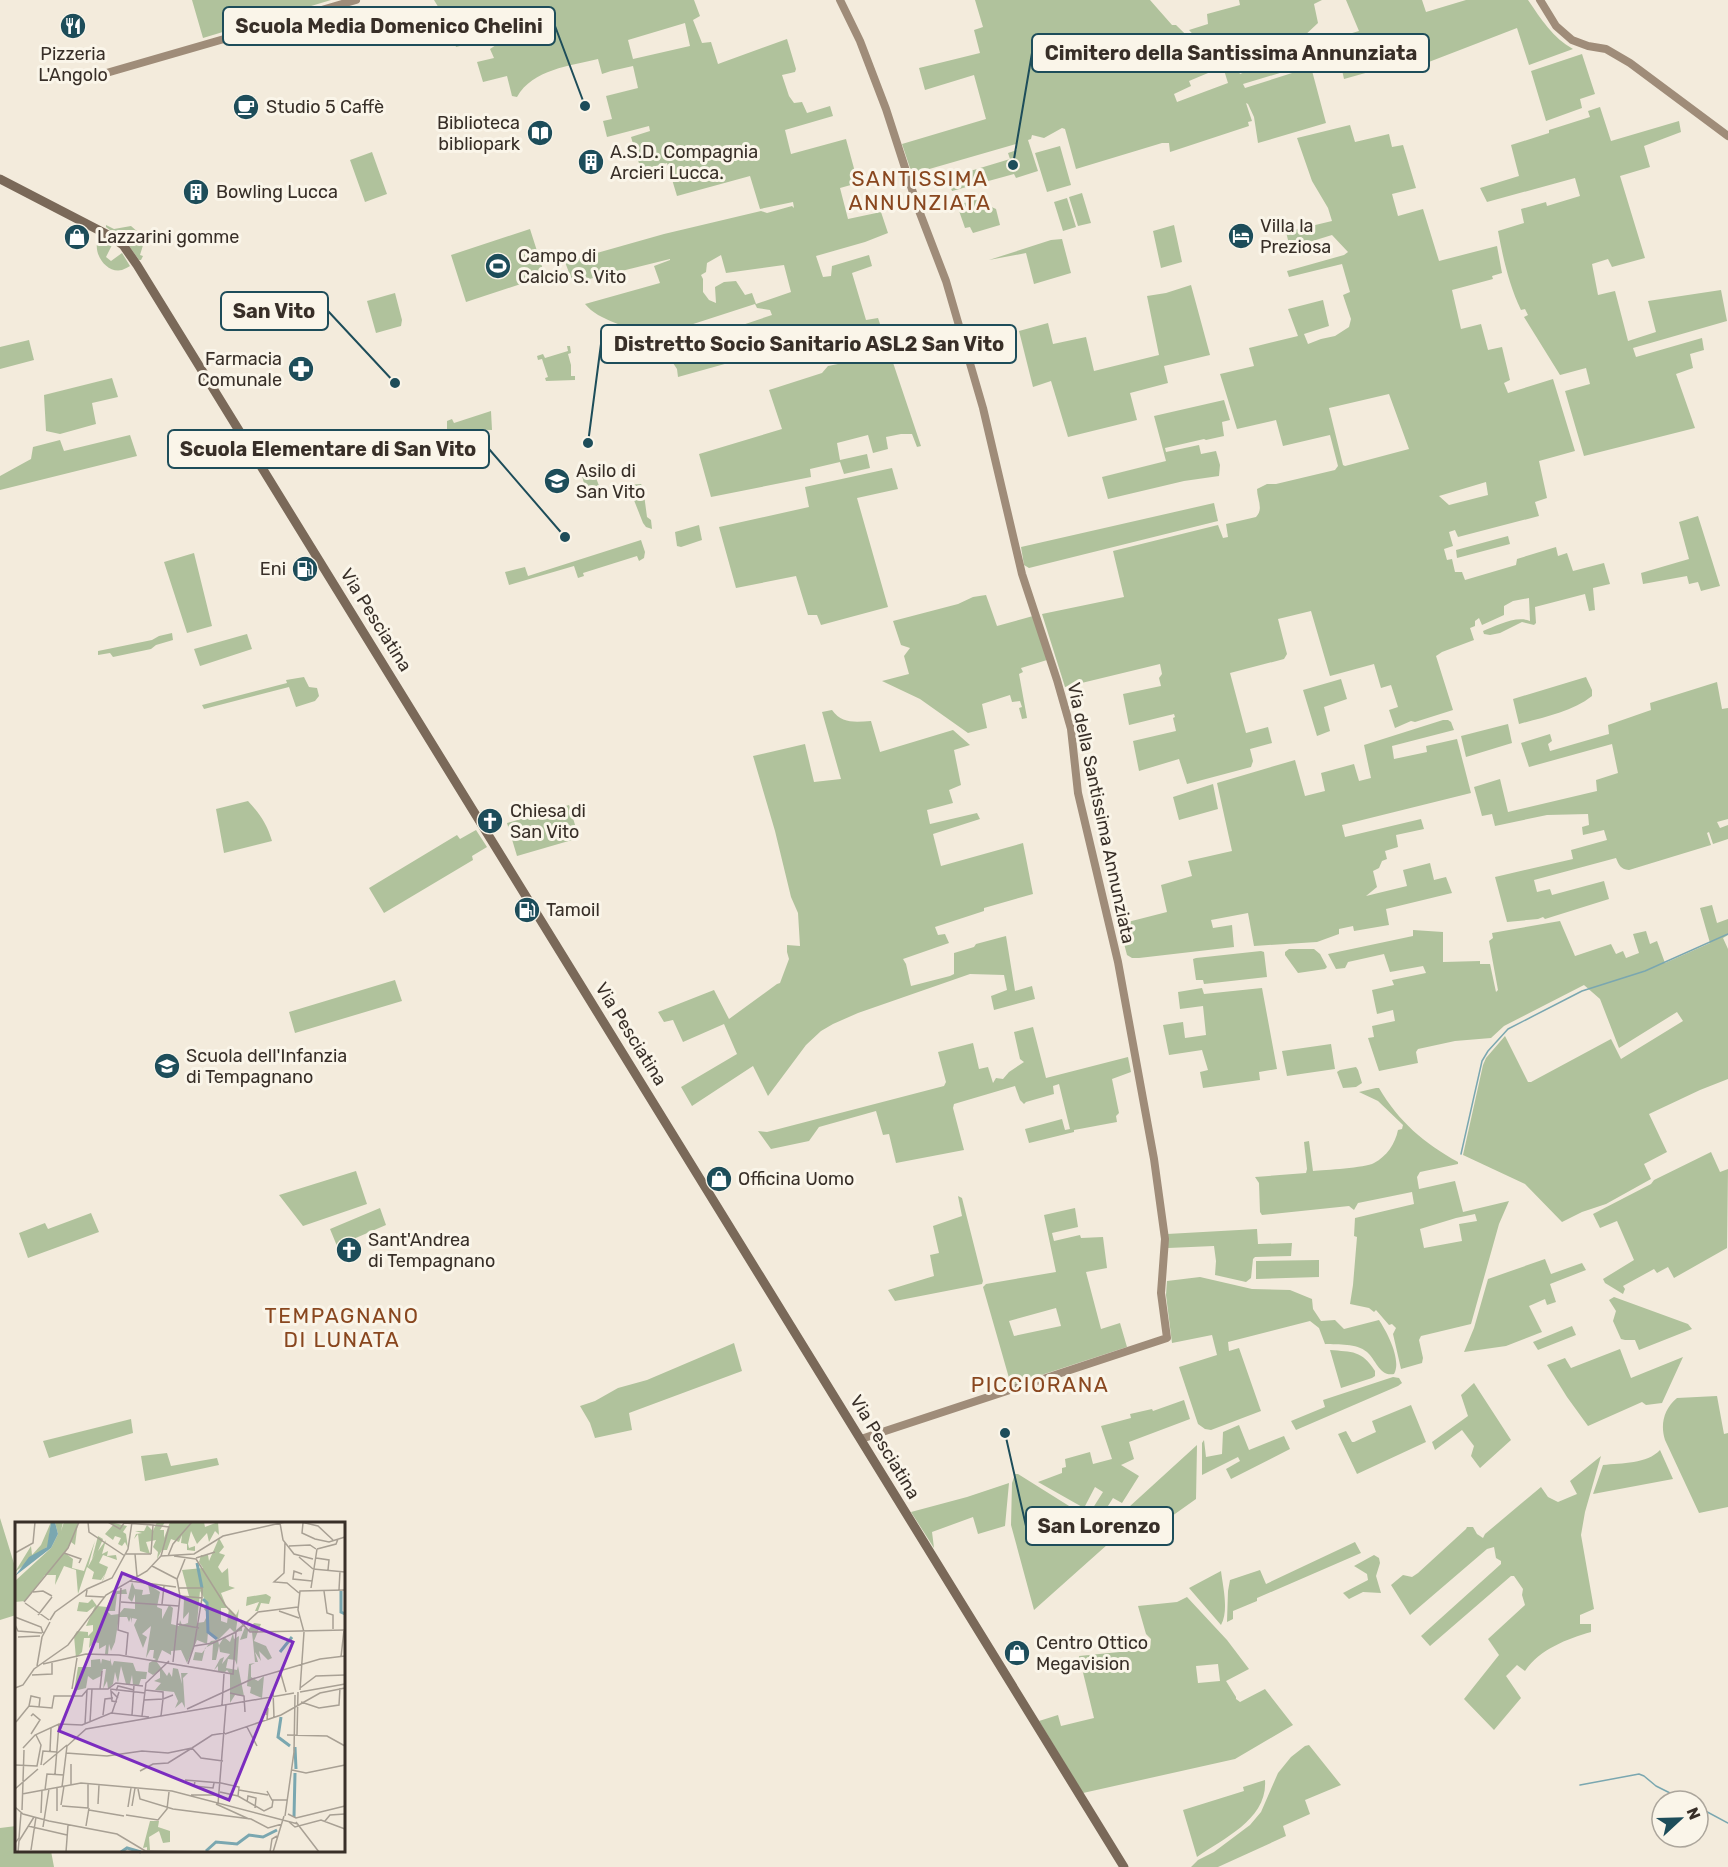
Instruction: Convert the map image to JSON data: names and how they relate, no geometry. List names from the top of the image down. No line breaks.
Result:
{"streets":{"main road":["Via Pesciatina"],"street":["Via della Santissima Annunziata"]},"crossings":[["Via Pesciatina","Via della Santissima Annunziata"]],"districts":["SANTISSIMA ANNUNZIATA","TEMPAGNANO DI LUNATA","PICCIORANA"],"places":{"restaurant":["Pizzeria L'Angolo"],"other":["Scuola Media Domenico Chelini","Cimitero della Santissima Annunziata","San Vito","Distretto Socio Sanitario ASL2 San Vito","Scuola Elementare di San Vito","San Lorenzo"],"cafe":["Studio 5 Caffè"],"library":["Biblioteca bibliopark"],"building":["A.S.D. Compagnia Arcieri Lucca.","Bowling Lucca"],"hotel":["Villa la Preziosa"],"shop":["Lazzarini gomme","Officina Uomo","Centro Ottico Megavision"],"sports":["Campo di Calcio S. Vito"],"pharmacy":["Farmacia Comunale"],"school or university":["Asilo di San Vito","Scuola dell'Infanzia di Tempagnano"],"fuel station":["Eni","Tamoil"],"church":["Chiesa di San Vito","Sant'Andrea di Tempagnano"]},"north":"right"}
